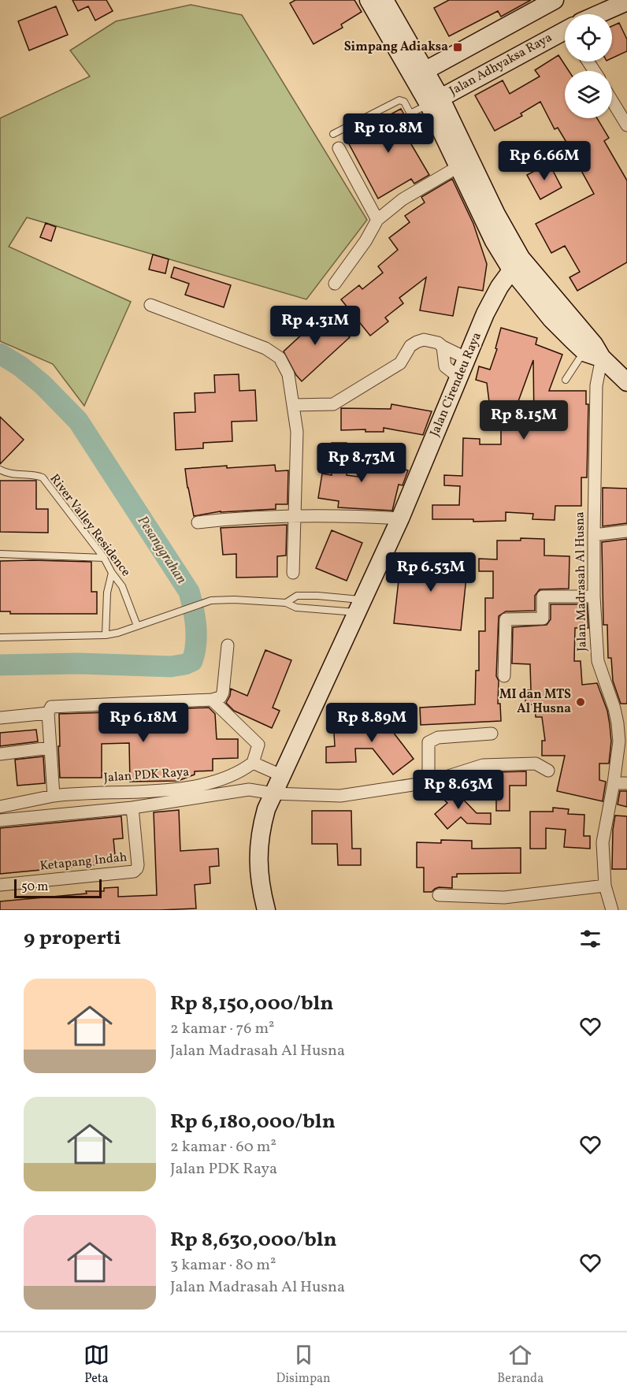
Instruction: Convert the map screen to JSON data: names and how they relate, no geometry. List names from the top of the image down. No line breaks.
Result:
{"streets":{"main road":["Jalan Adhyaksa Raya","Jalan Cirendeu Raya"],"street":["Jalan Madrasah Al Husna","Jalan PDK Raya","Ketapang Indah"],"lane":["River Valley Residence"]},"water":["Pesanggrahan"],"places":{"transit":["Simpang Adiaksa"],"other":["MI dan MTS Al Husna"]},"scale_bar":"50 m","page":{"price":["Rp 10.8M","Rp 6.66M","Rp 4.31M","Rp 8.15M","Rp 8.73M","Rp 6.53M","Rp 6.18M","Rp 8.89M","Rp 8.63M"],"scale":"50 m","heading":"9 properti","list":[{"name":"Rp 8,150,000/bln","note":"2 kamar · 76 m² · Jalan Madrasah Al Husna"},{"name":"Rp 6,180,000/bln","note":"2 kamar · 60 m² · Jalan PDK Raya"},{"name":"Rp 8,630,000/bln","note":"3 kamar · 80 m² · Jalan Madrasah Al Husna"}],"tabs":["Peta","Disimpan","Beranda"]}}
